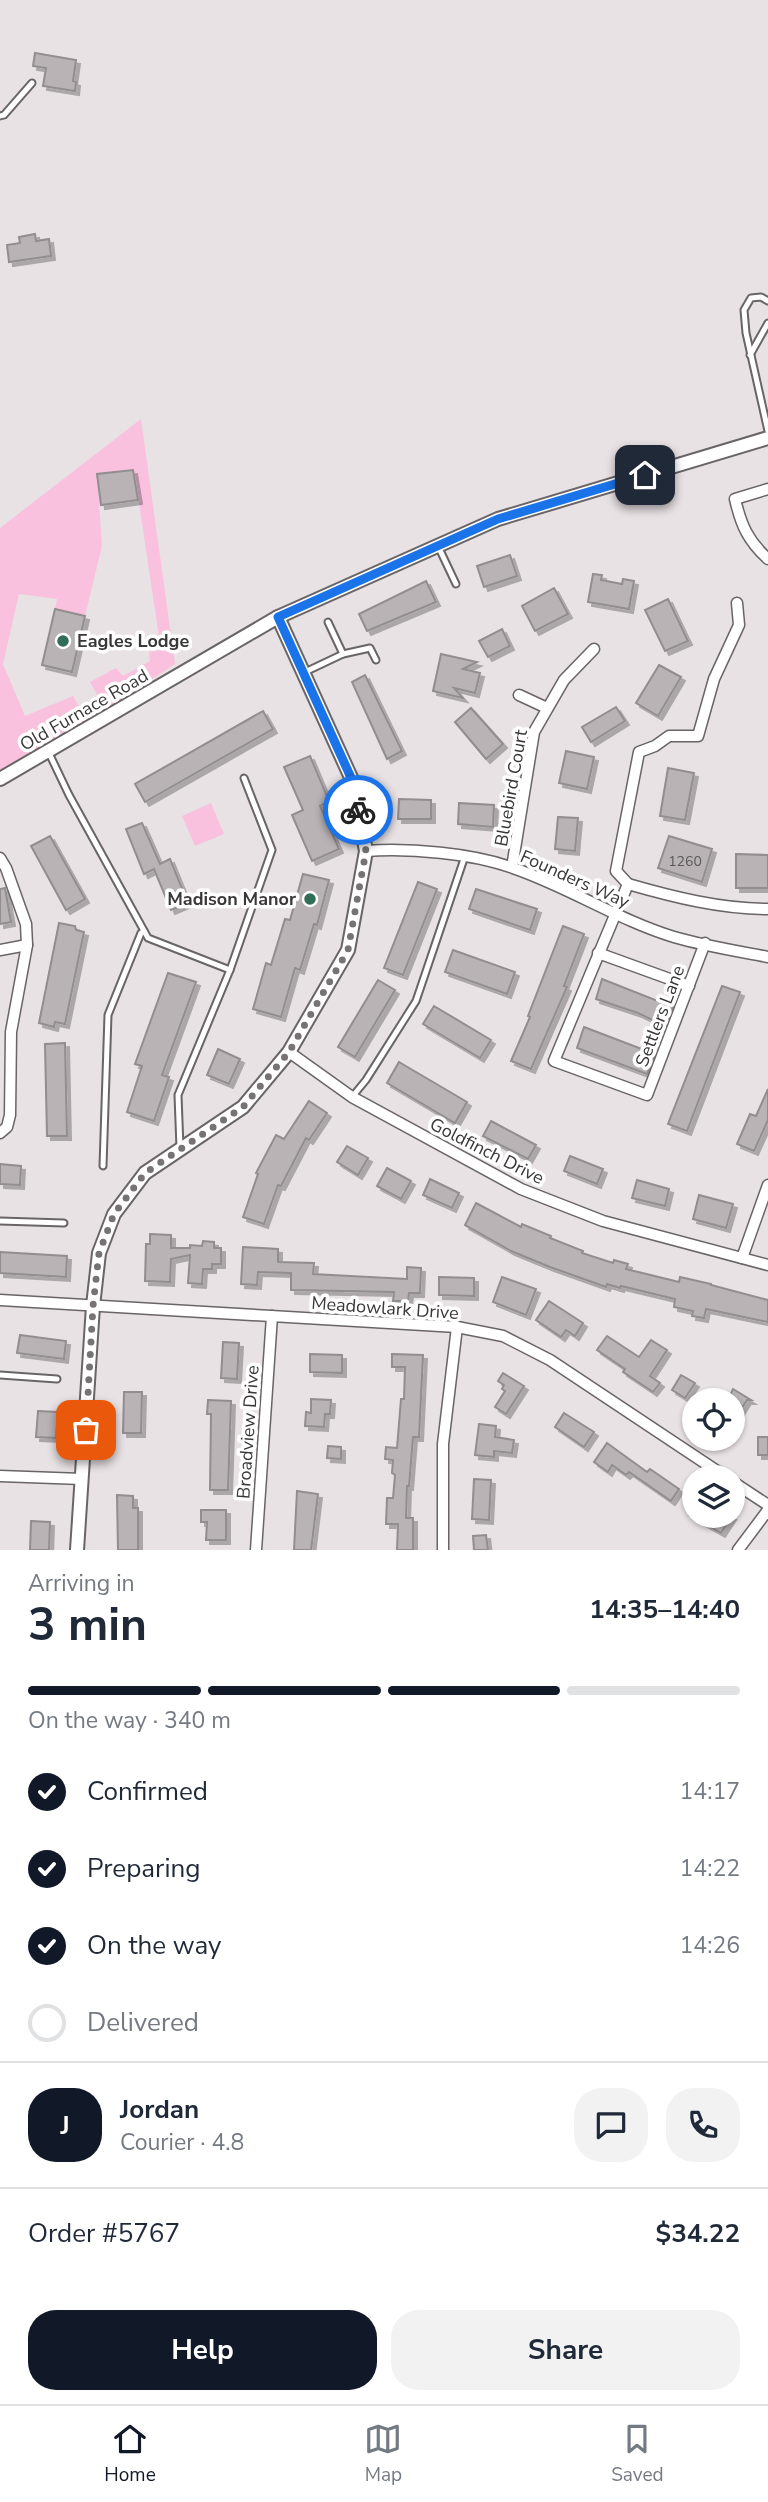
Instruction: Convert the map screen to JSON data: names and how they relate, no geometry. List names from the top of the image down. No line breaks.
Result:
{"streets":{"street":["Old Furnace Road","Bluebird Court","Founders Way","Settlers Lane","Goldfinch Drive","Meadowlark Drive","Broadview Drive"]},"crossings":[["Bluebird Court","Founders Way"],["Founders Way","Settlers Lane"],["Meadowlark Drive","Broadview Drive"]],"places":["Eagles Lodge","Madison Manor"],"house_numbers":["1260"],"page":{"heading":["3 min","Arriving in","14:35–14:40"],"panel":["Jordan","Courier · 4.8","Order #5767","$34.22"],"bar":"On the way · 340 m","list":[["Confirmed","14:17"],["Preparing","14:22"],["On the way","14:26"],"Delivered"],"round":"J","buttons":["Help","Share"],"tabs":["Home","Map","Saved"]}}
